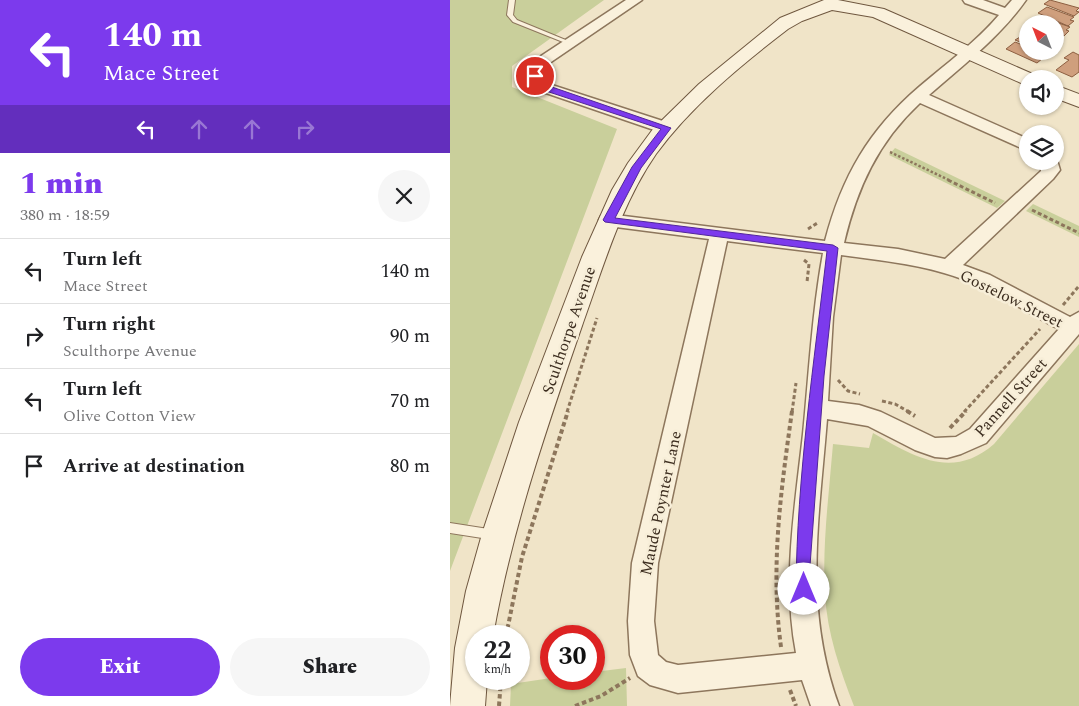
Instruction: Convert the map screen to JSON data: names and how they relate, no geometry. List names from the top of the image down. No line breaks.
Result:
{"streets":{"street":["Gostelow Street","Sculthorpe Avenue","Pannell Street","Maude Poynter Lane"]},"crossings":[["Gostelow Street","Sculthorpe Avenue"],["Gostelow Street","Pannell Street"],["Gostelow Street","Maude Poynter Lane"]],"north":"top left","page":{"turn":["140 m","Mace Street"],"heading":["1 min","380 m · 18:59"],"list":[{"name":"Turn left","note":"Mace Street","value":"140 m"},{"name":"Turn right","note":"Sculthorpe Avenue","value":"90 m"},{"name":"Turn left","note":"Olive Cotton View","value":"70 m"},{"name":"Arrive at destination","value":"80 m"}],"speed":"22 km/h","limit":"30","buttons":["Exit","Share"]}}
